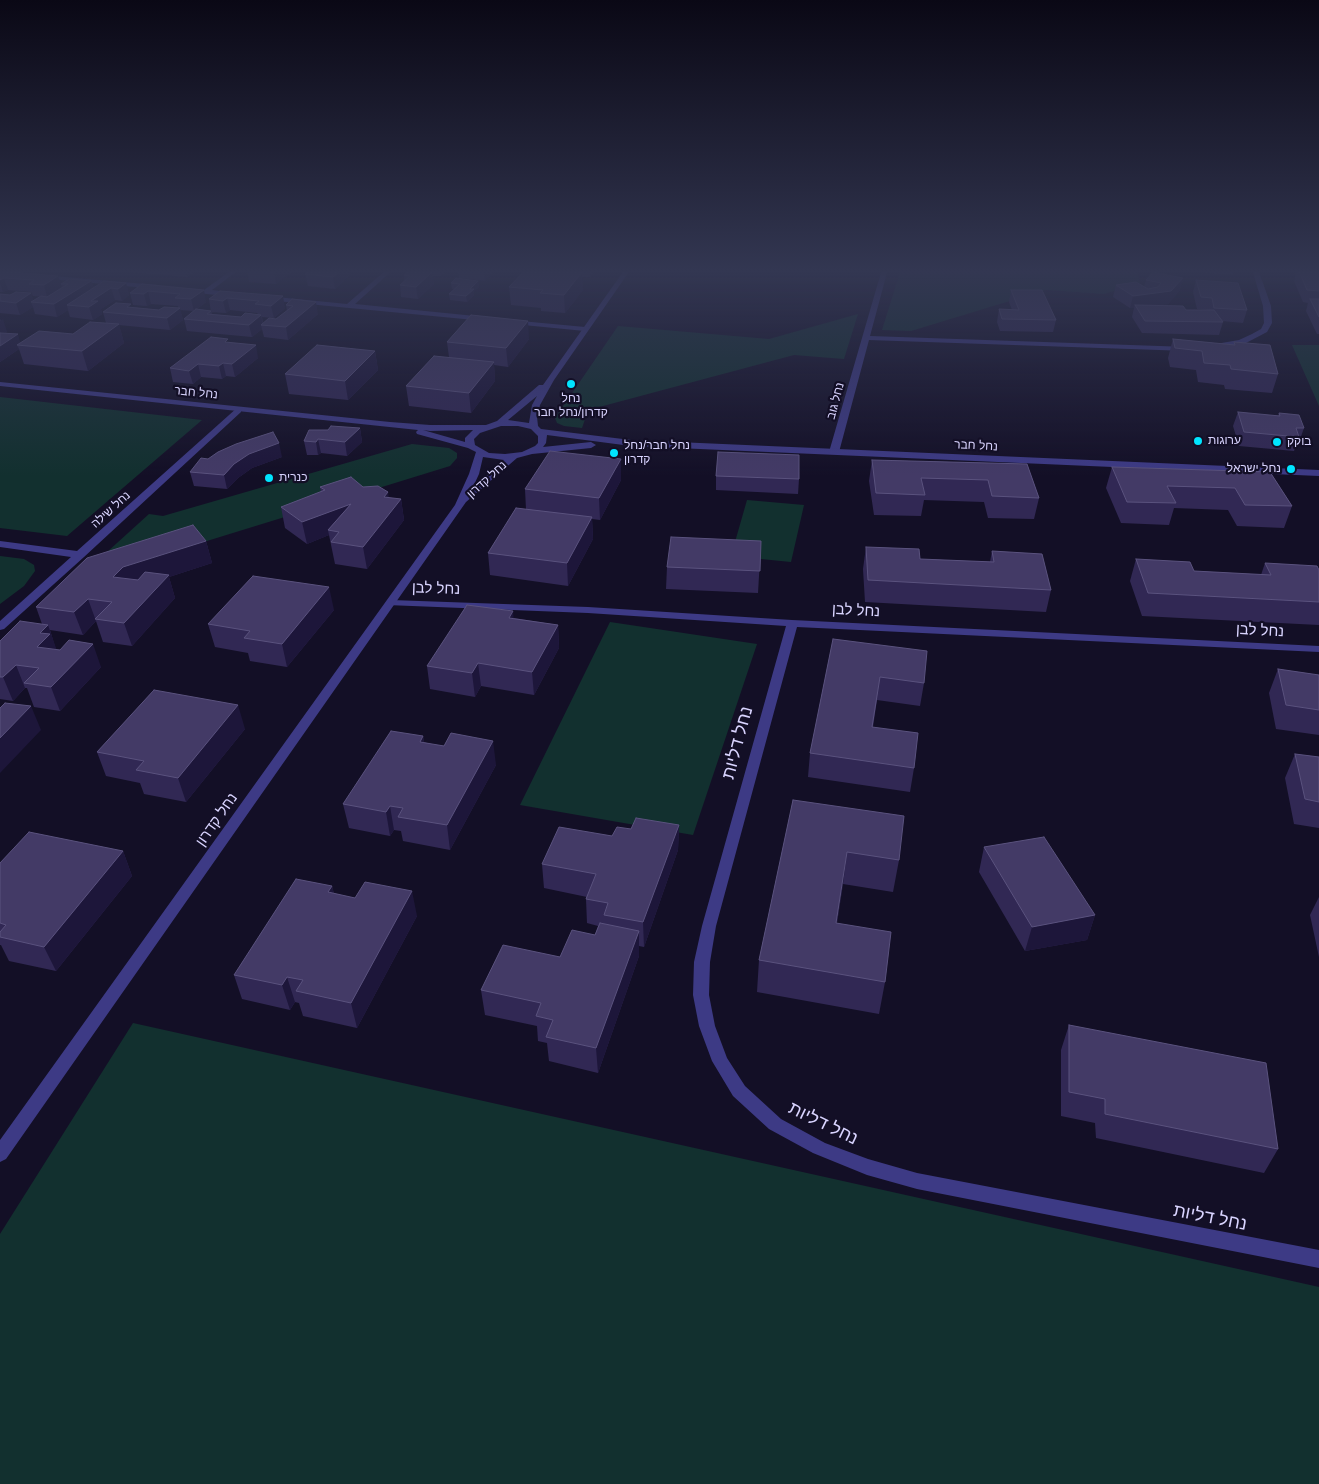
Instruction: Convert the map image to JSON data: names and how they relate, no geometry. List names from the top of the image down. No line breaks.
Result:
{"streets":{"street":["נחל חבר","נחל גוב","נחל קדרון","נחל שילה","נחל לבן","נחל דליות"]},"crossings":[["נחל חבר","נחל גוב"],["נחל חבר","נחל קדרון"],["נחל חבר","נחל שילה"],["נחל קדרון","נחל לבן"],["נחל לבן","נחל דליות"]],"places":["נחל קדרון/נחל חבר","ערוגות","בוקק","נחל חבר/נחל קדרון","נחל ישראל","כנרית"]}
